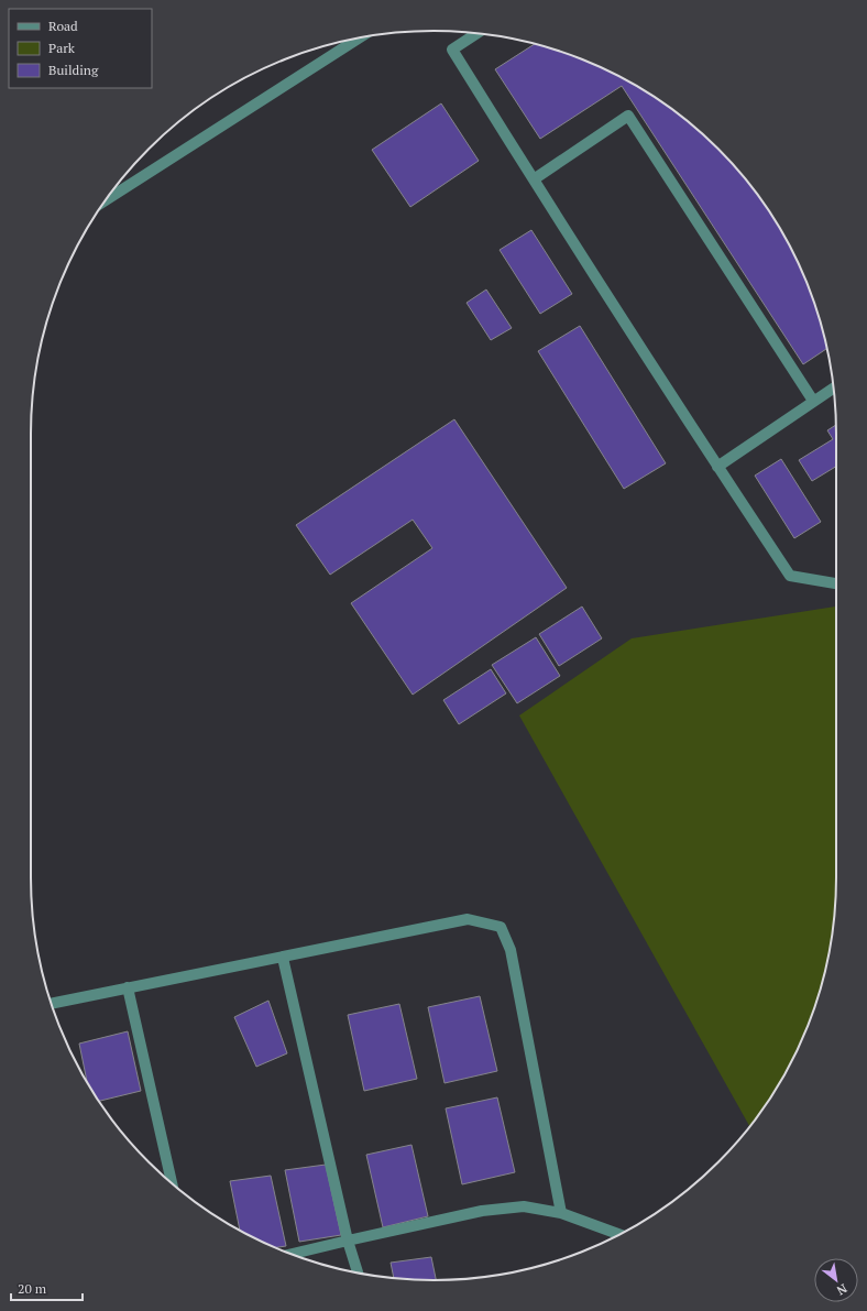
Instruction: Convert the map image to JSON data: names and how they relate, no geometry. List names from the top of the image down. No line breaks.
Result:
{"legend":["Road","Park","Building"],"scale_bar":"20 m","north":"bottom right"}
